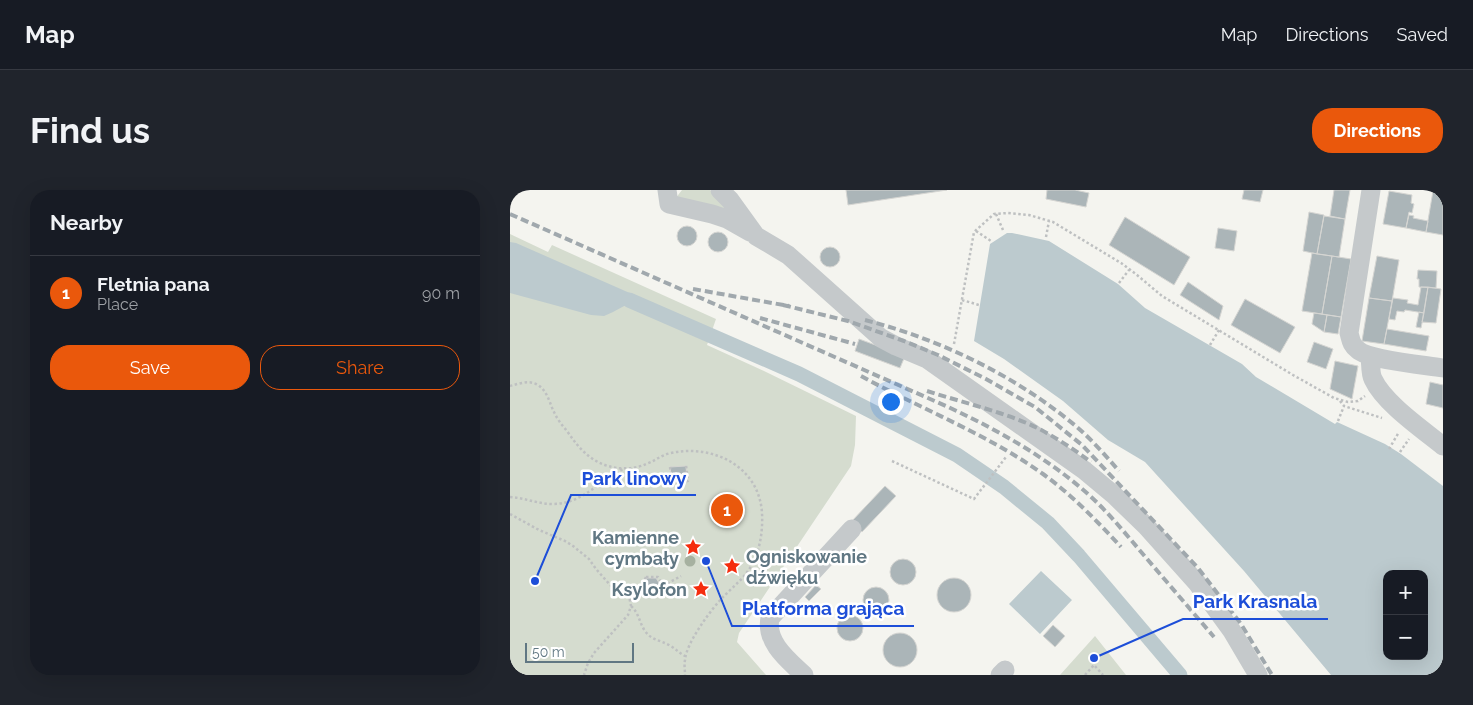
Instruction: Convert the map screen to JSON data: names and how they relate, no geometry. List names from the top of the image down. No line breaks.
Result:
{"places":{"place":["Kamienne cymbały","Ogniskowanie dźwięku","Ksylofon"],"other":["Platforma grająca","Park linowy","Park Krasnala"]},"scale_bar":"50 m","page":{"header":"Map","nav":["Map","Directions","Saved"],"buttons":["Directions",["Save","Share"]],"title":"Find us","heading":"Nearby","list":[{"mark":"1","name":"Fletnia pana","note":"Place","value":"90 m"}],"pins":"1","map_buttons":["+","−"],"scale":"50 m"}}
